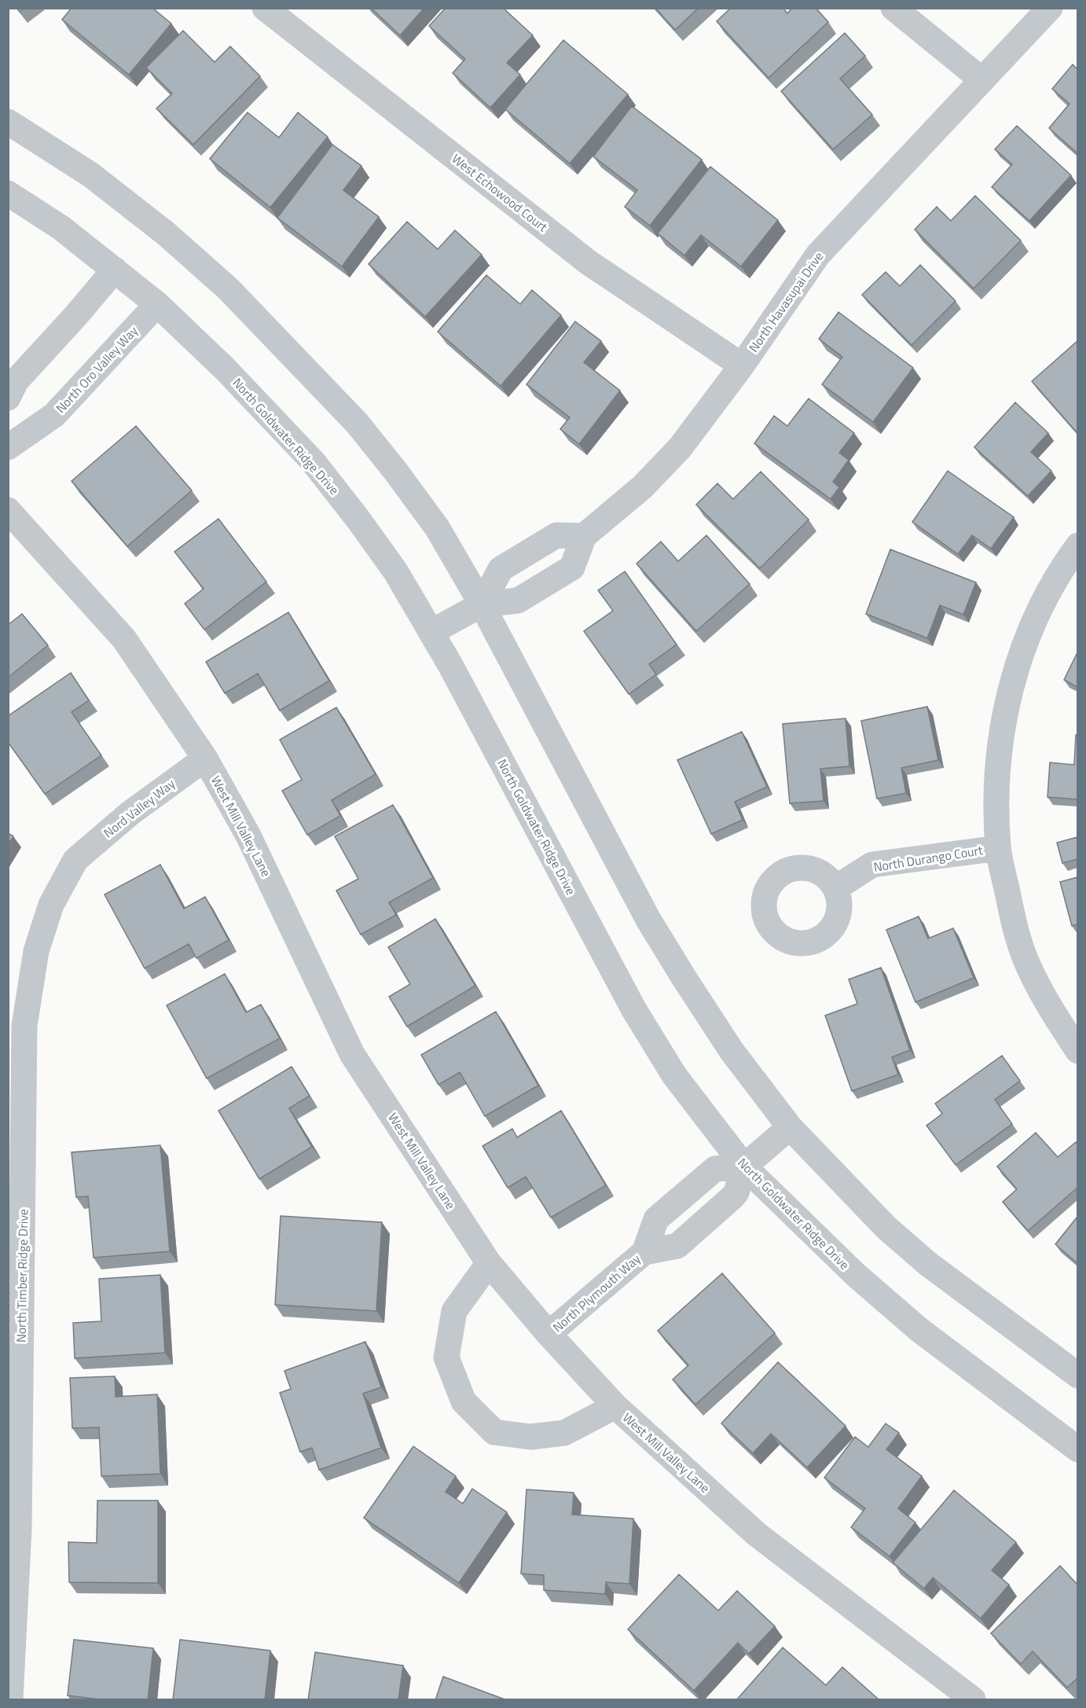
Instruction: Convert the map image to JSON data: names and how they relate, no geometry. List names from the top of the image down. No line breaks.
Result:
{"streets":{"street":["West Echowood Court","North Havasupai Drive","North Oro Valley Way","North Goldwater Ridge Drive","Nord Valley Way","West Mill Valley Lane","North Durango Court","North Timber Ridge Drive","North Plymouth Way"]},"crossings":[["West Echowood Court","North Havasupai Drive"],["North Havasupai Drive","North Goldwater Ridge Drive"],["North Oro Valley Way","North Goldwater Ridge Drive"],["North Goldwater Ridge Drive","North Plymouth Way"],["Nord Valley Way","West Mill Valley Lane"],["Nord Valley Way","North Timber Ridge Drive"],["West Mill Valley Lane","North Plymouth Way"]]}
